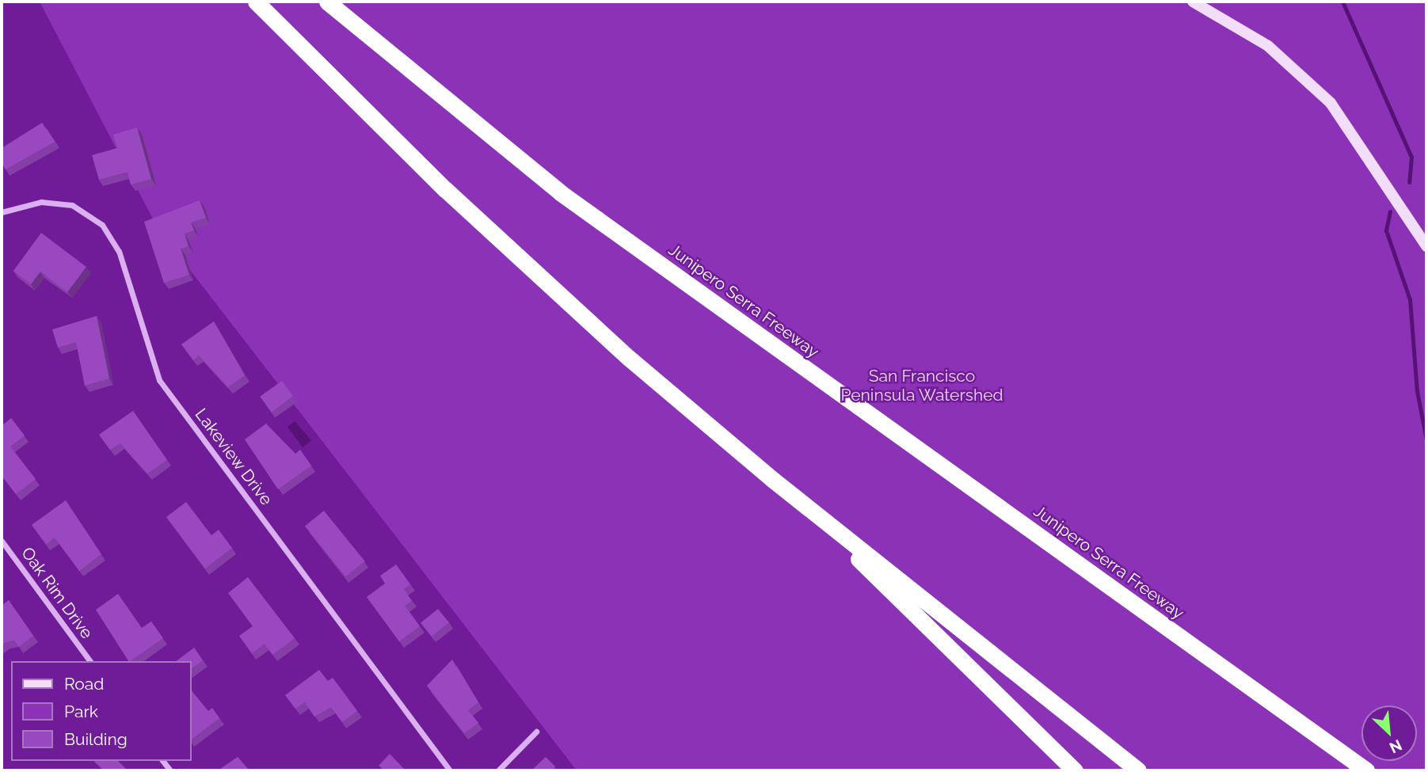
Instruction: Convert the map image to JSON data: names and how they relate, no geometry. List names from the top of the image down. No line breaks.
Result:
{"streets":{"highway":["Junipero Serra Freeway"],"street":["Lakeview Drive","Oak Rim Drive"]},"parks":["San Francisco Peninsula Watershed"],"legend":["Road","Park","Building"],"north":"bottom right"}
